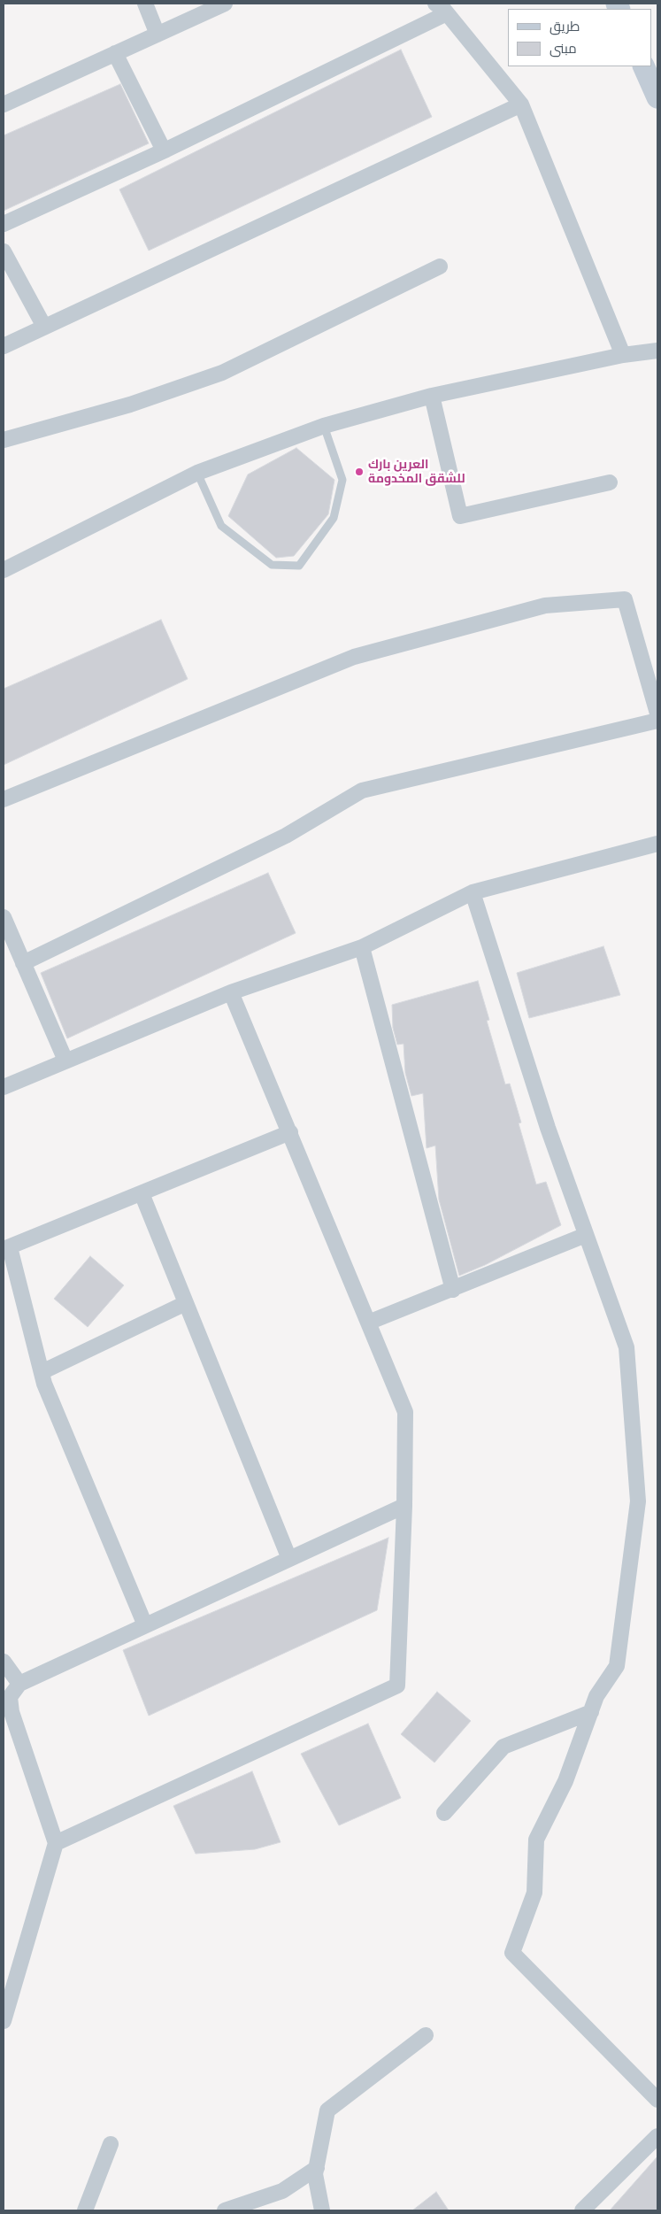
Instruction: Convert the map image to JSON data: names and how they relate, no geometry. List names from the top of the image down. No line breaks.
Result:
{"places":["العرين بارك للشقق المخدومة"],"legend":["طريق","مبنى"]}
